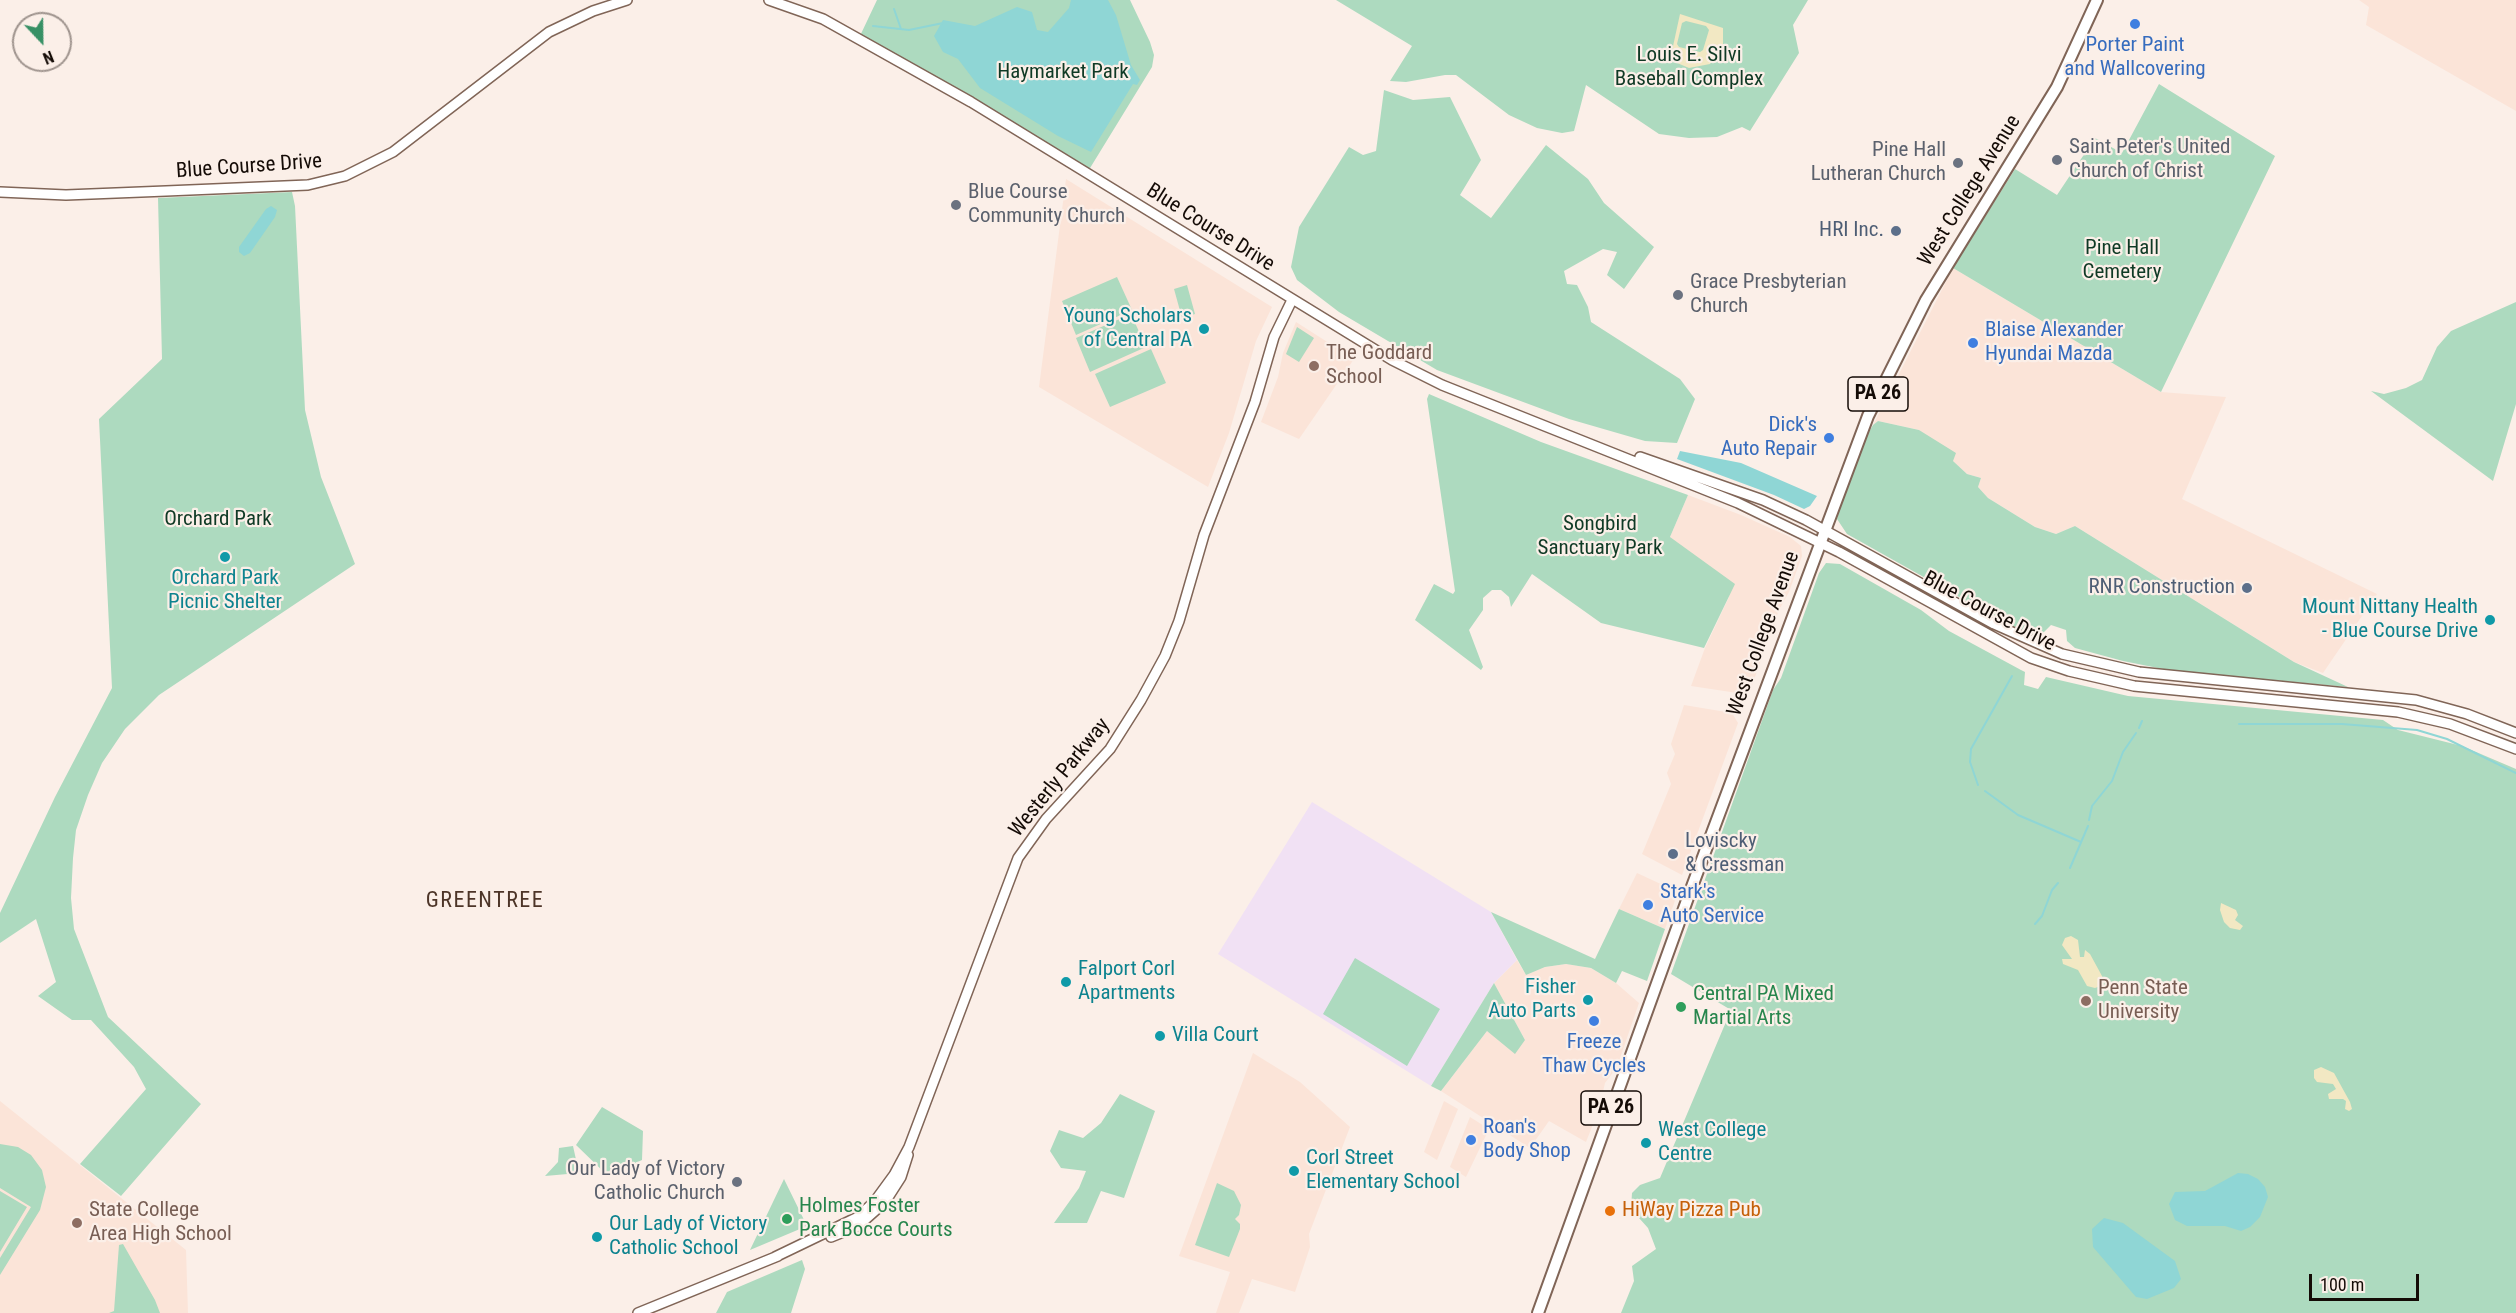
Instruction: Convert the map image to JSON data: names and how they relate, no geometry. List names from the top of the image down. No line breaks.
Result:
{"streets":{"main road":["Blue Course Drive","West College Avenue","PA 26","Westerly Parkway"]},"crossings":[["Blue Course Drive","West College Avenue"],["Blue Course Drive","Westerly Parkway"]],"districts":["GREENTREE"],"parks":["Louis E. Silvi Baseball Complex","Haymarket Park","Pine Hall Cemetery","Orchard Park","Songbird Sanctuary Park"],"places":["Porter Paint and Wallcovering","Saint Peter's United Church of Christ","Pine Hall Lutheran Church","Blue Course Community Church","HRI Inc.","Grace Presbyterian Church","Young Scholars of Central PA","Blaise Alexander Hyundai Mazda","The Goddard School","Dick's Auto Repair","Orchard Park Picnic Shelter","RNR Construction","Mount Nittany Health - Blue Course Drive","Loviscky & Cressman","Stark's Auto Service","Falport Corl Apartments","Fisher Auto Parts","Penn State University","Central PA Mixed Martial Arts","Freeze Thaw Cycles","Villa Court","Roan's Body Shop","West College Centre","Corl Street Elementary School","Our Lady of Victory Catholic Church","HiWay Pizza Pub","Holmes Foster Park Bocce Courts","State College Area High School","Our Lady of Victory Catholic School"],"scale_bar":"100 m","north":"bottom"}
